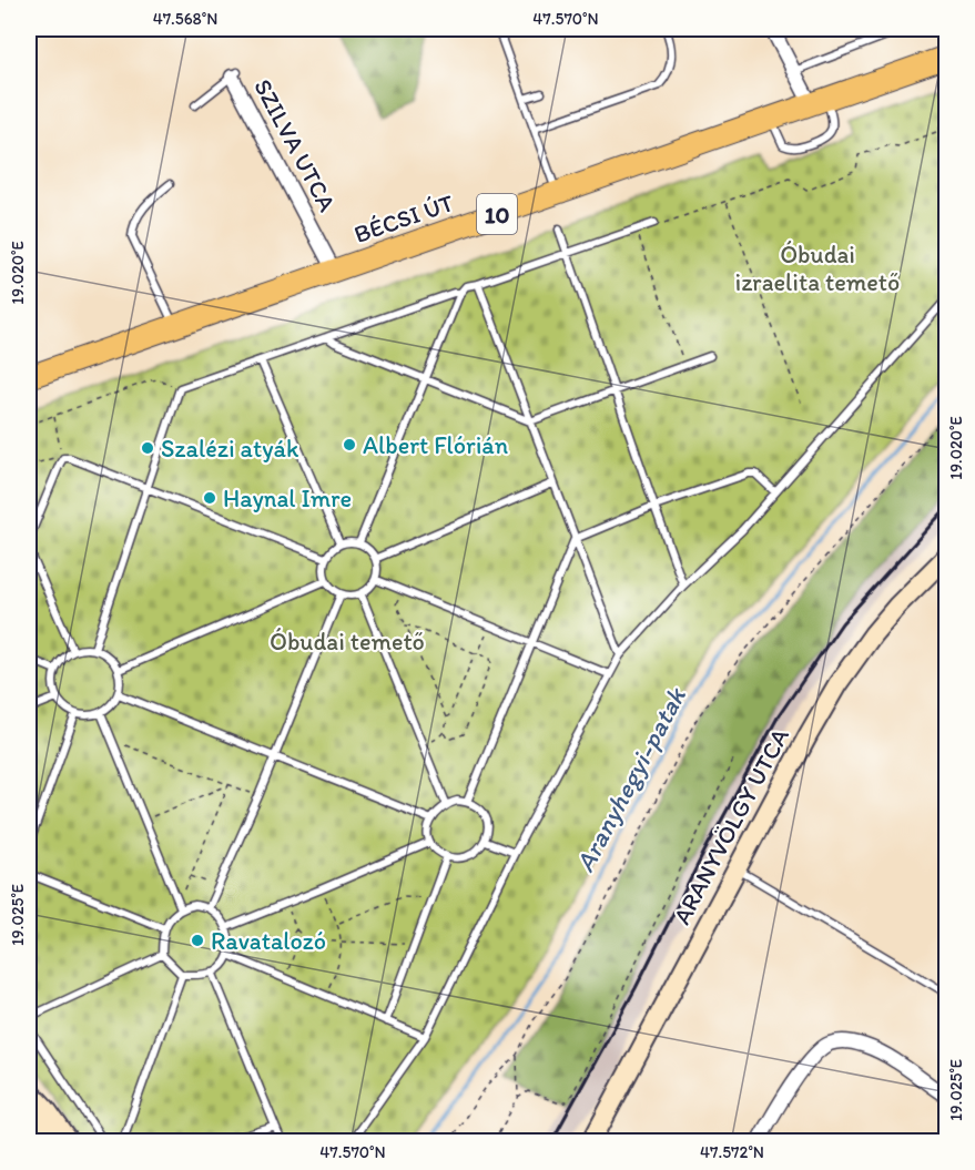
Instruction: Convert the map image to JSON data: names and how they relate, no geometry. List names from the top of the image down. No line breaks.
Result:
{"streets":{"main road":["10","BÉCSI ÚT"],"street":["SZILVA UTCA","ARANYVÖLGY UTCA"]},"crossings":[["SZILVA UTCA","BÉCSI ÚT"]],"water":["Aranyhegyi-patak"],"parks":["Óbudai izraelita temető","Óbudai temető"],"places":["Albert Flórián","Szalézi atyák","Haynal Imre","Ravatalozó"],"coordinates":["47.568°N","47.570°N","19.020°E","19.025°E","47.572°N"]}
